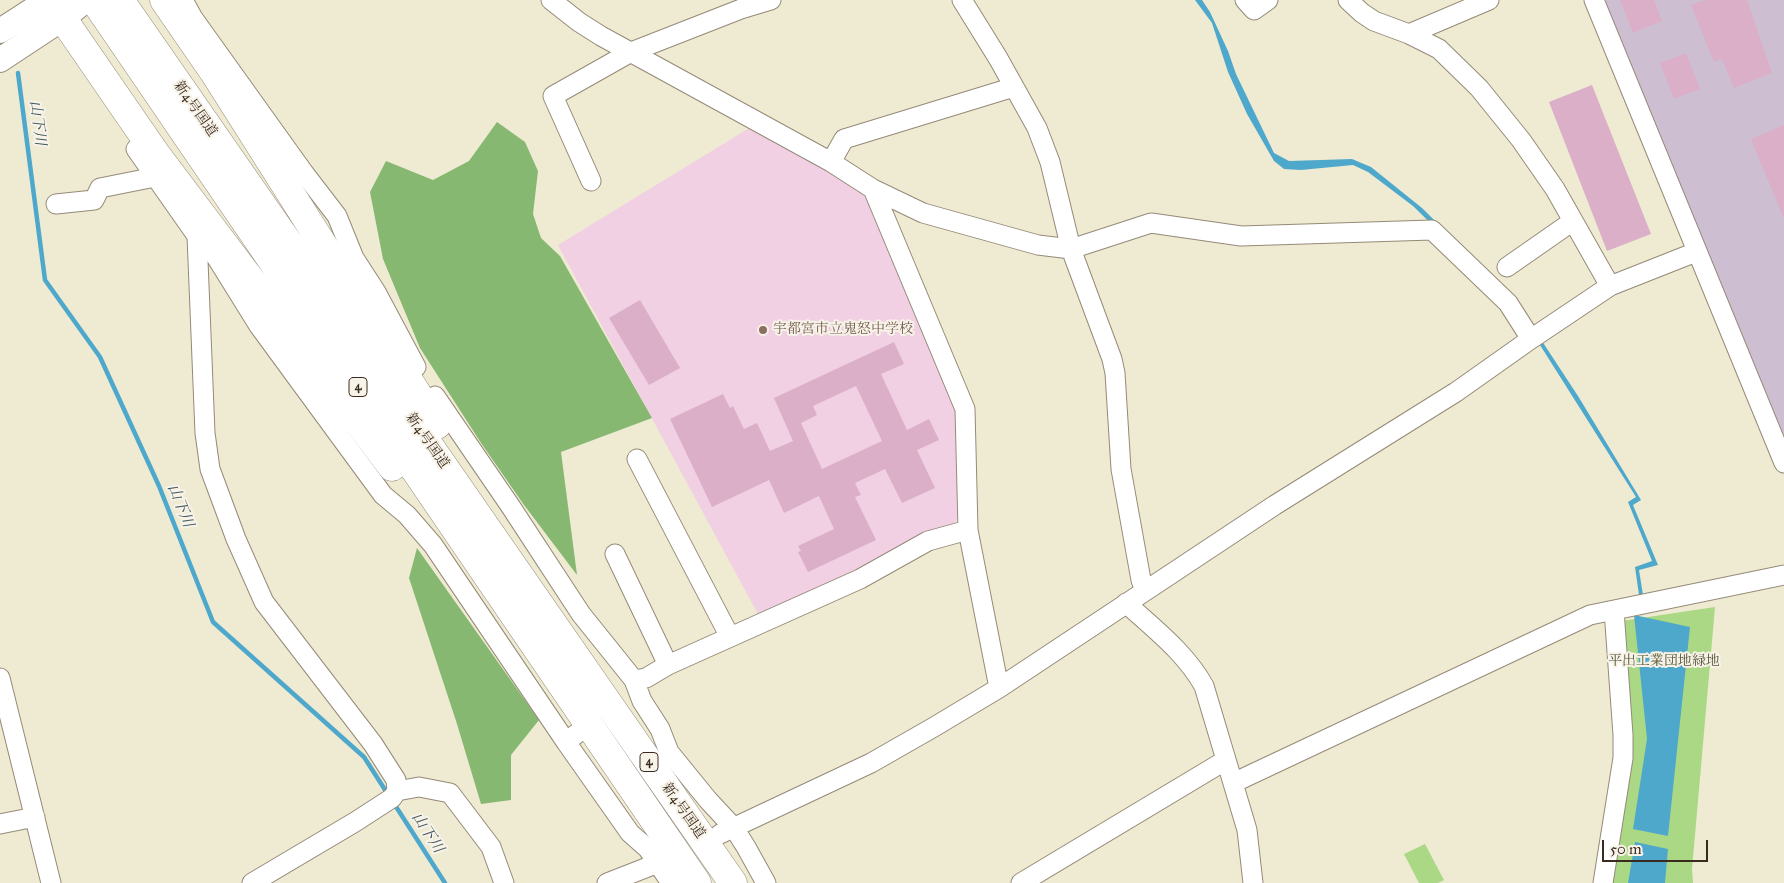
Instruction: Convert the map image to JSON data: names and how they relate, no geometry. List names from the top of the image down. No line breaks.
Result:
{"streets":{"highway":["新4号国道","4"]},"water":["山下川"],"parks":["平出工業団地緑地"],"places":["宇都宮市立鬼怒中学校"],"scale_bar":"50 m"}
